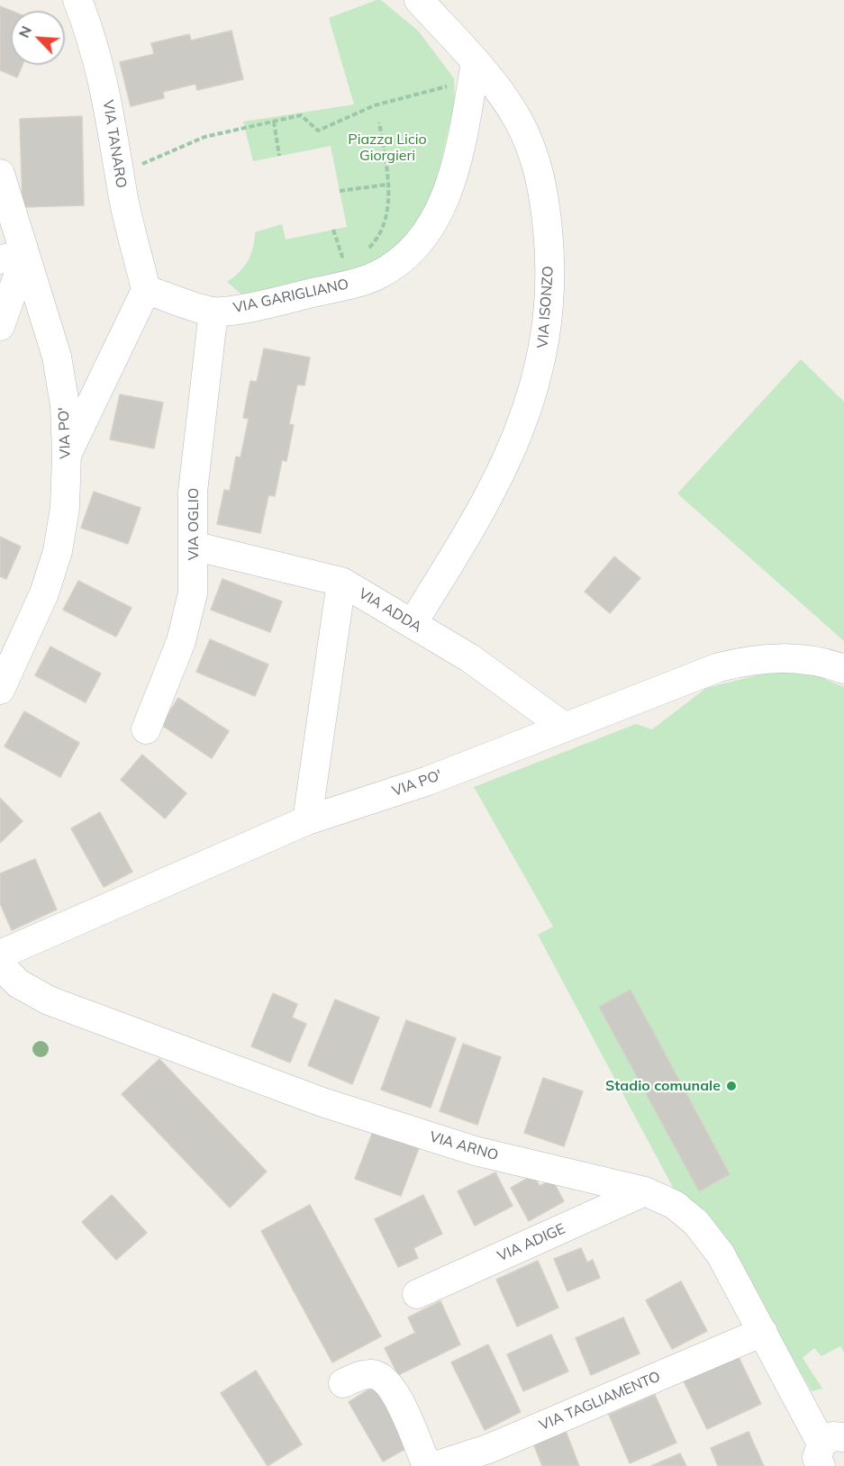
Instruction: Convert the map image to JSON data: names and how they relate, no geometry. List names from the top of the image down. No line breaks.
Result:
{"streets":{"street":["VIA TANARO","VIA GARIGLIANO","VIA ISONZO","VIA PO'","VIA OGLIO","VIA ADDA","VIA ARNO","VIA ADIGE","VIA TAGLIAMENTO"]},"crossings":[["VIA TANARO","VIA GARIGLIANO"],["VIA GARIGLIANO","VIA ISONZO"],["VIA GARIGLIANO","VIA OGLIO"],["VIA ISONZO","VIA ADDA"],["VIA PO'","VIA ADDA"],["VIA OGLIO","VIA ADDA"],["VIA ARNO","VIA ADIGE"],["VIA ARNO","VIA TAGLIAMENTO"]],"parks":["Piazza Licio Giorgieri"],"places":["Stadio comunale"],"north":"top left"}
